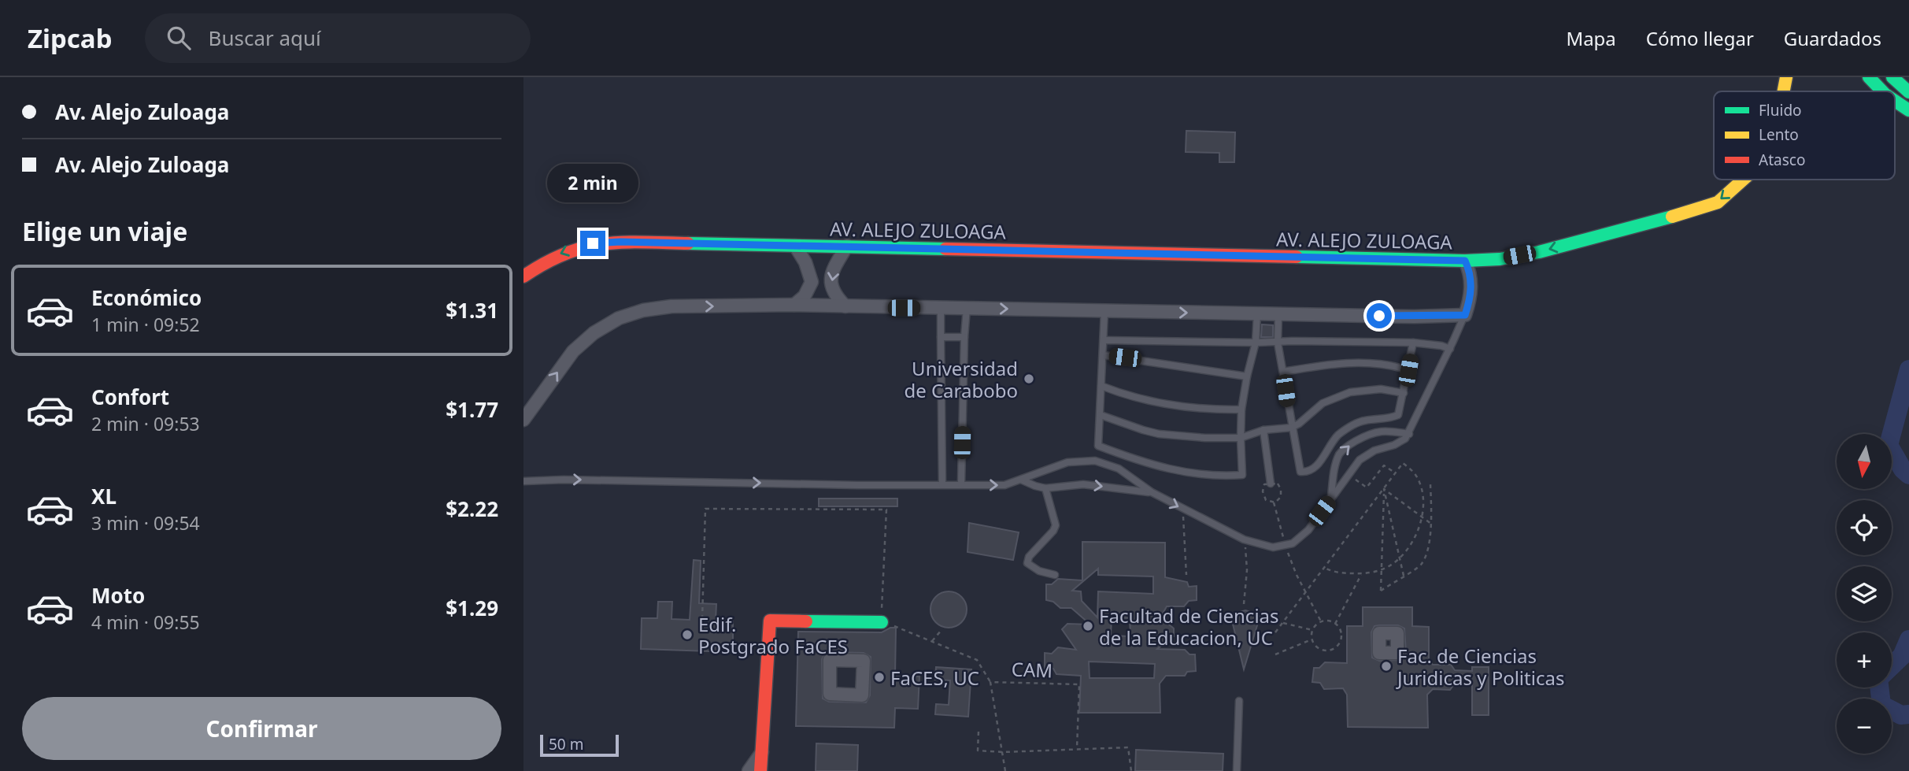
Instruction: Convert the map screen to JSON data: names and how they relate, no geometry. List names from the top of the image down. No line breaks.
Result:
{"streets":{"main road":["AV. ALEJO ZULOAGA"],"path":["CAM"]},"places":["Universidad de Carabobo","Facultad de Ciencias de la Educacion, UC","Edif. Postgrado FaCES","Fac. de Ciencias Juridicas y Politicas","FaCES, UC"],"legend":["Fluido","Lento","Atasco"],"scale_bar":"50 m","north":"bottom","page":{"header":"Zipcab","search":"Buscar aquí","nav":["Mapa","Cómo llegar","Guardados"],"banner":["Av. Alejo Zuloaga","Av. Alejo Zuloaga"],"bubble":"2 min","heading":"Elige un viaje","list":[{"name":"Económico","note":"1 min · 09:52","value":"$1.31"},{"name":"Confort","note":"2 min · 09:53","value":"$1.77"},{"name":"XL","note":"3 min · 09:54","value":"$2.22"},{"name":"Moto","note":"4 min · 09:55","value":"$1.29"}],"map_buttons":["+","−"],"buttons":"Confirmar","scale":"50 m"}}
